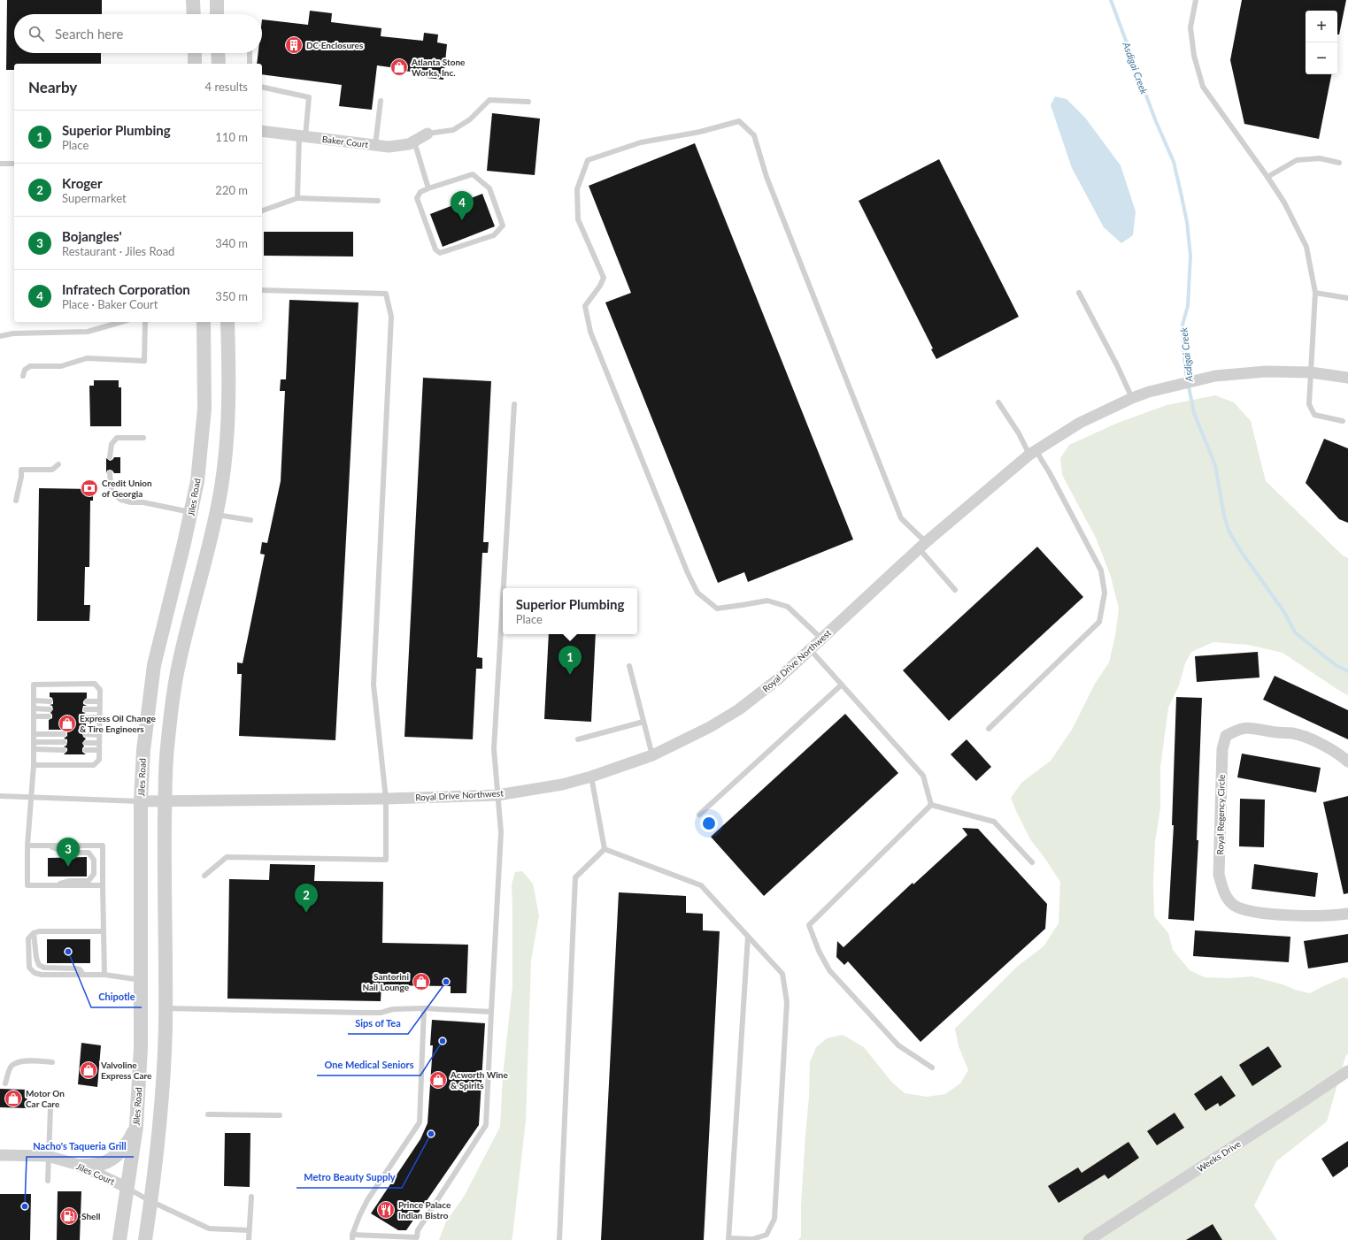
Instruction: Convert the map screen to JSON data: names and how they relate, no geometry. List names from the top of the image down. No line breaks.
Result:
{"streets":{"street":["Baker Court","Jiles Road","Royal Drive Northwest","Royal Regency Circle","Weeks Drive","Jiles Court"]},"crossings":[["Jiles Road","Royal Drive Northwest"],["Jiles Road","Jiles Court"]],"water":["Asdigai Creek"],"places":{"building":["DC Enclosures"],"shop":["Atlanta Stone Works, Inc.","Express Oil Change & Tire Engineers","Santorini Nail Lounge","Valvoline Express Care","Acworth Wine & Spirits","Motor On Car Care"],"bank":["Credit Union of Georgia"],"other":["Chipotle","Sips of Tea","One Medical Seniors","Metro Beauty Supply","Nacho's Taqueria Grill"],"restaurant":["Prince Palace Indian Bistro"],"fuel station":["Shell"]},"page":{"map_buttons":["+","−"],"search":"Search here","heading":["Nearby","4 results"],"list":[{"mark":"1","name":"Superior Plumbing","note":"Place","value":"110 m"},{"mark":"2","name":"Kroger","note":"Supermarket","value":"220 m"},{"mark":"3","name":"Bojangles'","note":"Restaurant · Jiles Road","value":"340 m"},{"mark":"4","name":"Infratech Corporation","note":"Place · Baker Court","value":"350 m"}],"pins":["4","1","3","2"],"popup":["Superior Plumbing","Place"]}}
